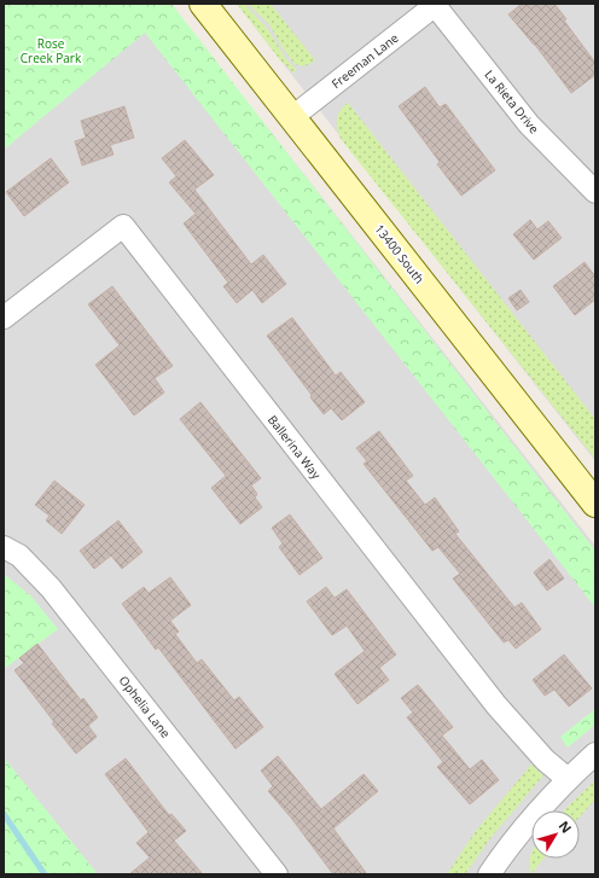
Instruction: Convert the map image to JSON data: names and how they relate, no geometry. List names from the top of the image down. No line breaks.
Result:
{"streets":{"main road":["13400 South"],"street":["Freeman Lane","La Rieta Drive","Ballerina Way","Ophelia Lane"]},"crossings":[["Freeman Lane","La Rieta Drive"],["Freeman Lane","13400 South"]],"parks":["Rose Creek Park"],"north":"top right"}
